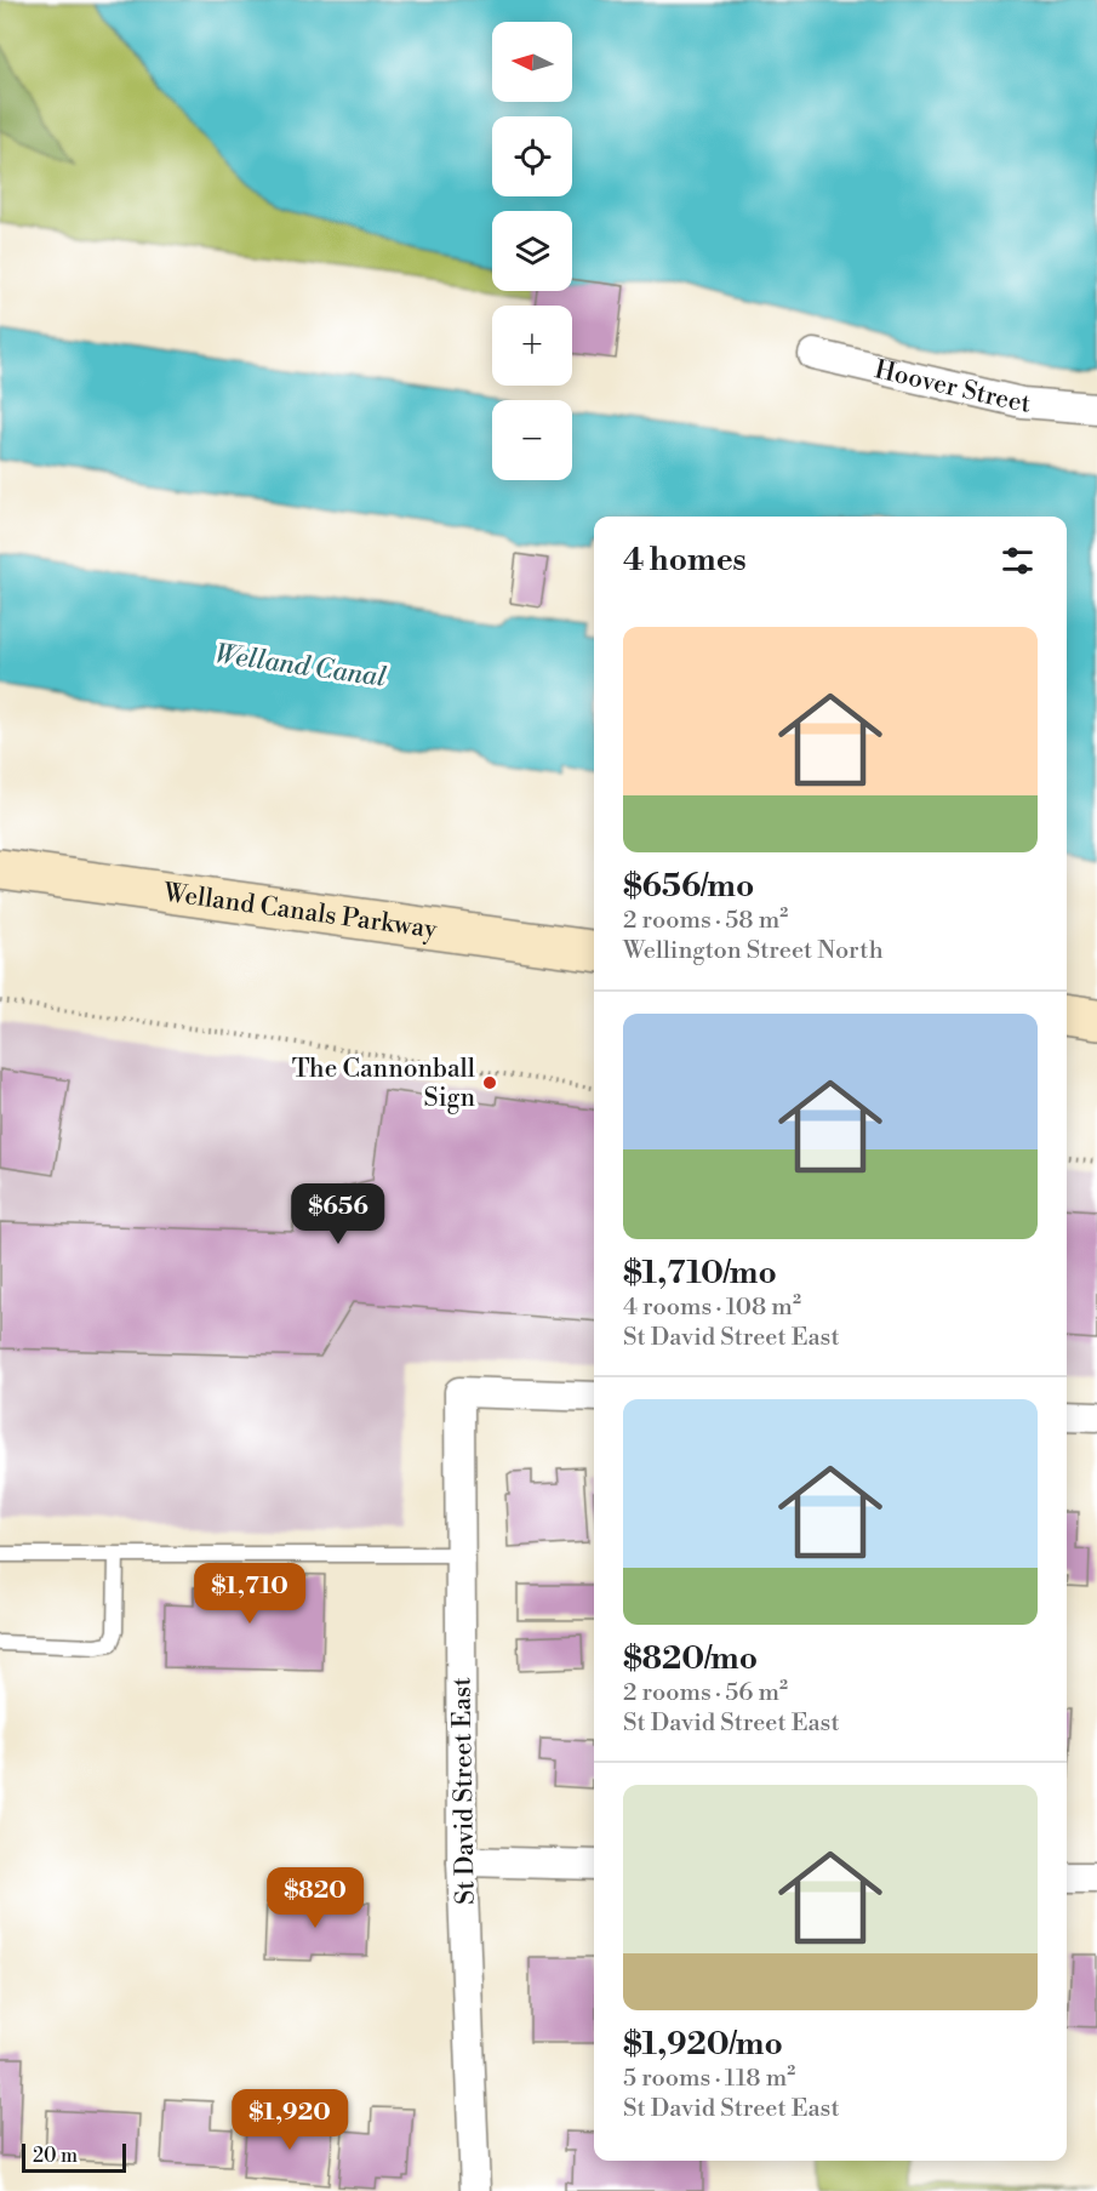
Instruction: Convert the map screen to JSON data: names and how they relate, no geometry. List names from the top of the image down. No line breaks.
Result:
{"streets":{"street":["Hoover Street","Welland Canals Parkway","St David Street East"]},"water":["Welland Canal"],"places":["The Cannonball Sign"],"scale_bar":"20 m","north":"left","page":{"map_buttons":["+","−"],"heading":"4 homes","list":[{"name":"$656/mo","note":"2 rooms · 58 m² · Wellington Street North"},{"name":"$1,710/mo","note":"4 rooms · 108 m² · St David Street East"},{"name":"$820/mo","note":"2 rooms · 56 m² · St David Street East"},{"name":"$1,920/mo","note":"5 rooms · 118 m² · St David Street East"}],"price":["$656","$1,710","$820","$1,920"],"scale":"20 m"}}
